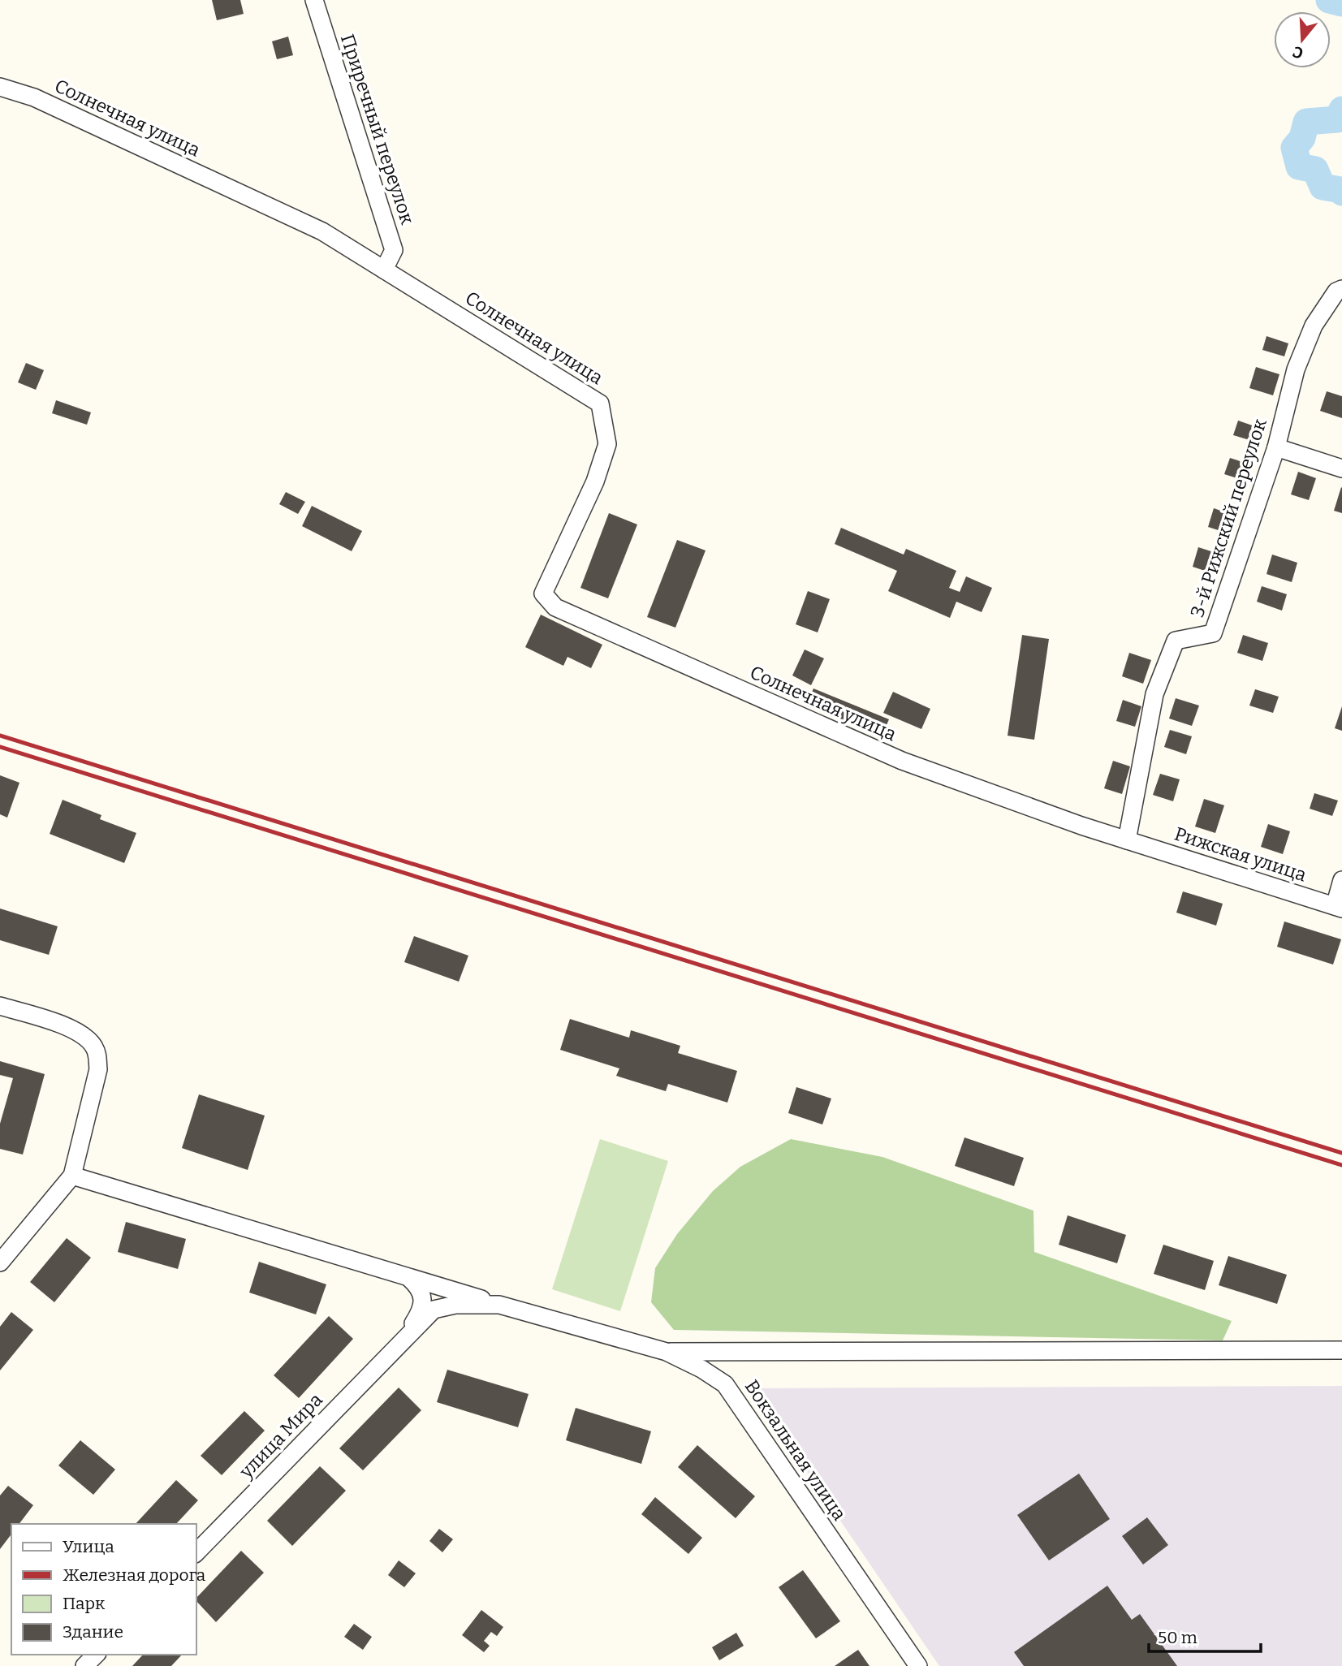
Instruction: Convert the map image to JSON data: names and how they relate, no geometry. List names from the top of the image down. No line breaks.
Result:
{"streets":{"street":["Солнечная улица","Приречный переулок","3-й Рижский переулок","Рижская улица","улица Мира","Вокзальная улица"]},"crossings":[["Солнечная улица","Приречный переулок"],["Солнечная улица","3-й Рижский переулок"],["Солнечная улица","Рижская улица"],["3-й Рижский переулок","Рижская улица"],["улица Мира","Вокзальная улица"]],"legend":["Улица","Железная дорога","Парк","Здание"],"scale_bar":"50 m","north":"bottom"}
